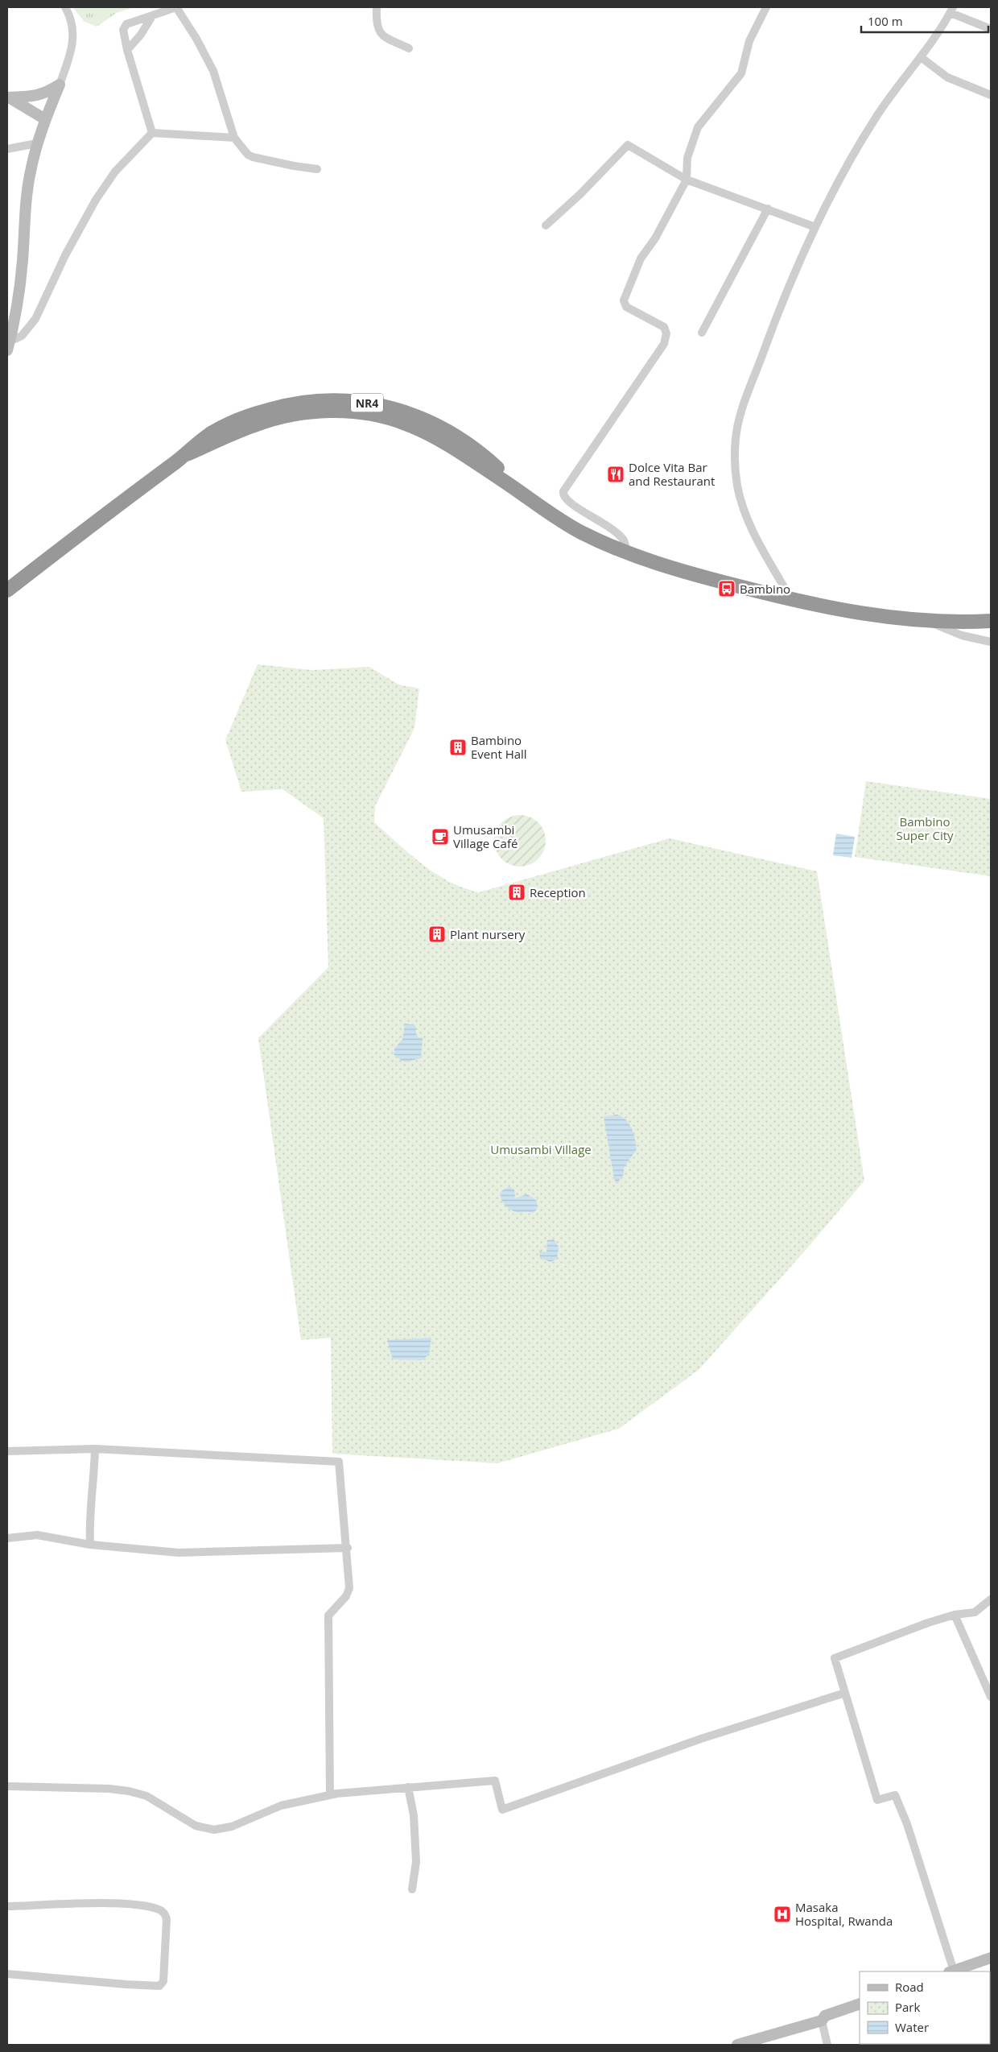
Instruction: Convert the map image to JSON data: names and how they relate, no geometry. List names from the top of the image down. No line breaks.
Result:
{"streets":{"highway":["NR4"]},"parks":["Bambino Super City","Umusambi Village"],"places":{"restaurant":["Dolce Vita Bar and Restaurant"],"bus stop":["Bambino"],"building":["Bambino Event Hall","Reception","Plant nursery"],"cafe":["Umusambi Village Café"],"hospital":["Masaka Hospital, Rwanda"]},"legend":["Road","Park","Water"],"scale_bar":"100 m"}
